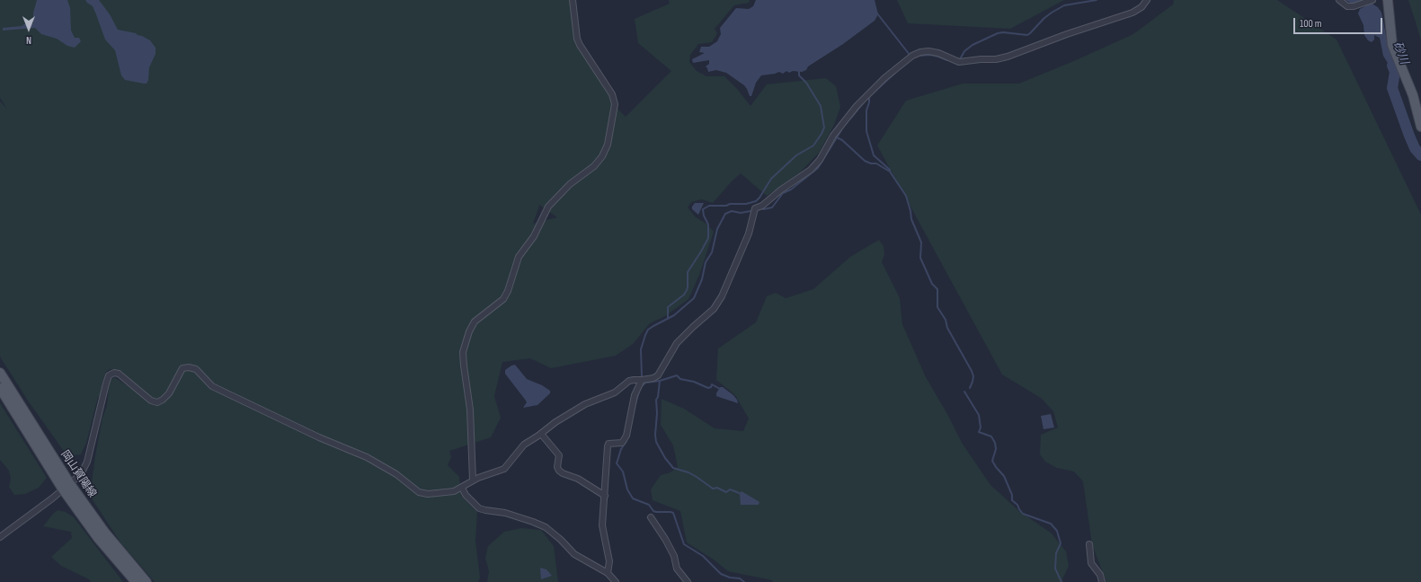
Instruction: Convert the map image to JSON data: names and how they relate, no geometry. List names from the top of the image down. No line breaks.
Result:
{"streets":{"main road":["岡山賀陽線"]},"water":["砂川"],"scale_bar":"100 m","north":"bottom"}
